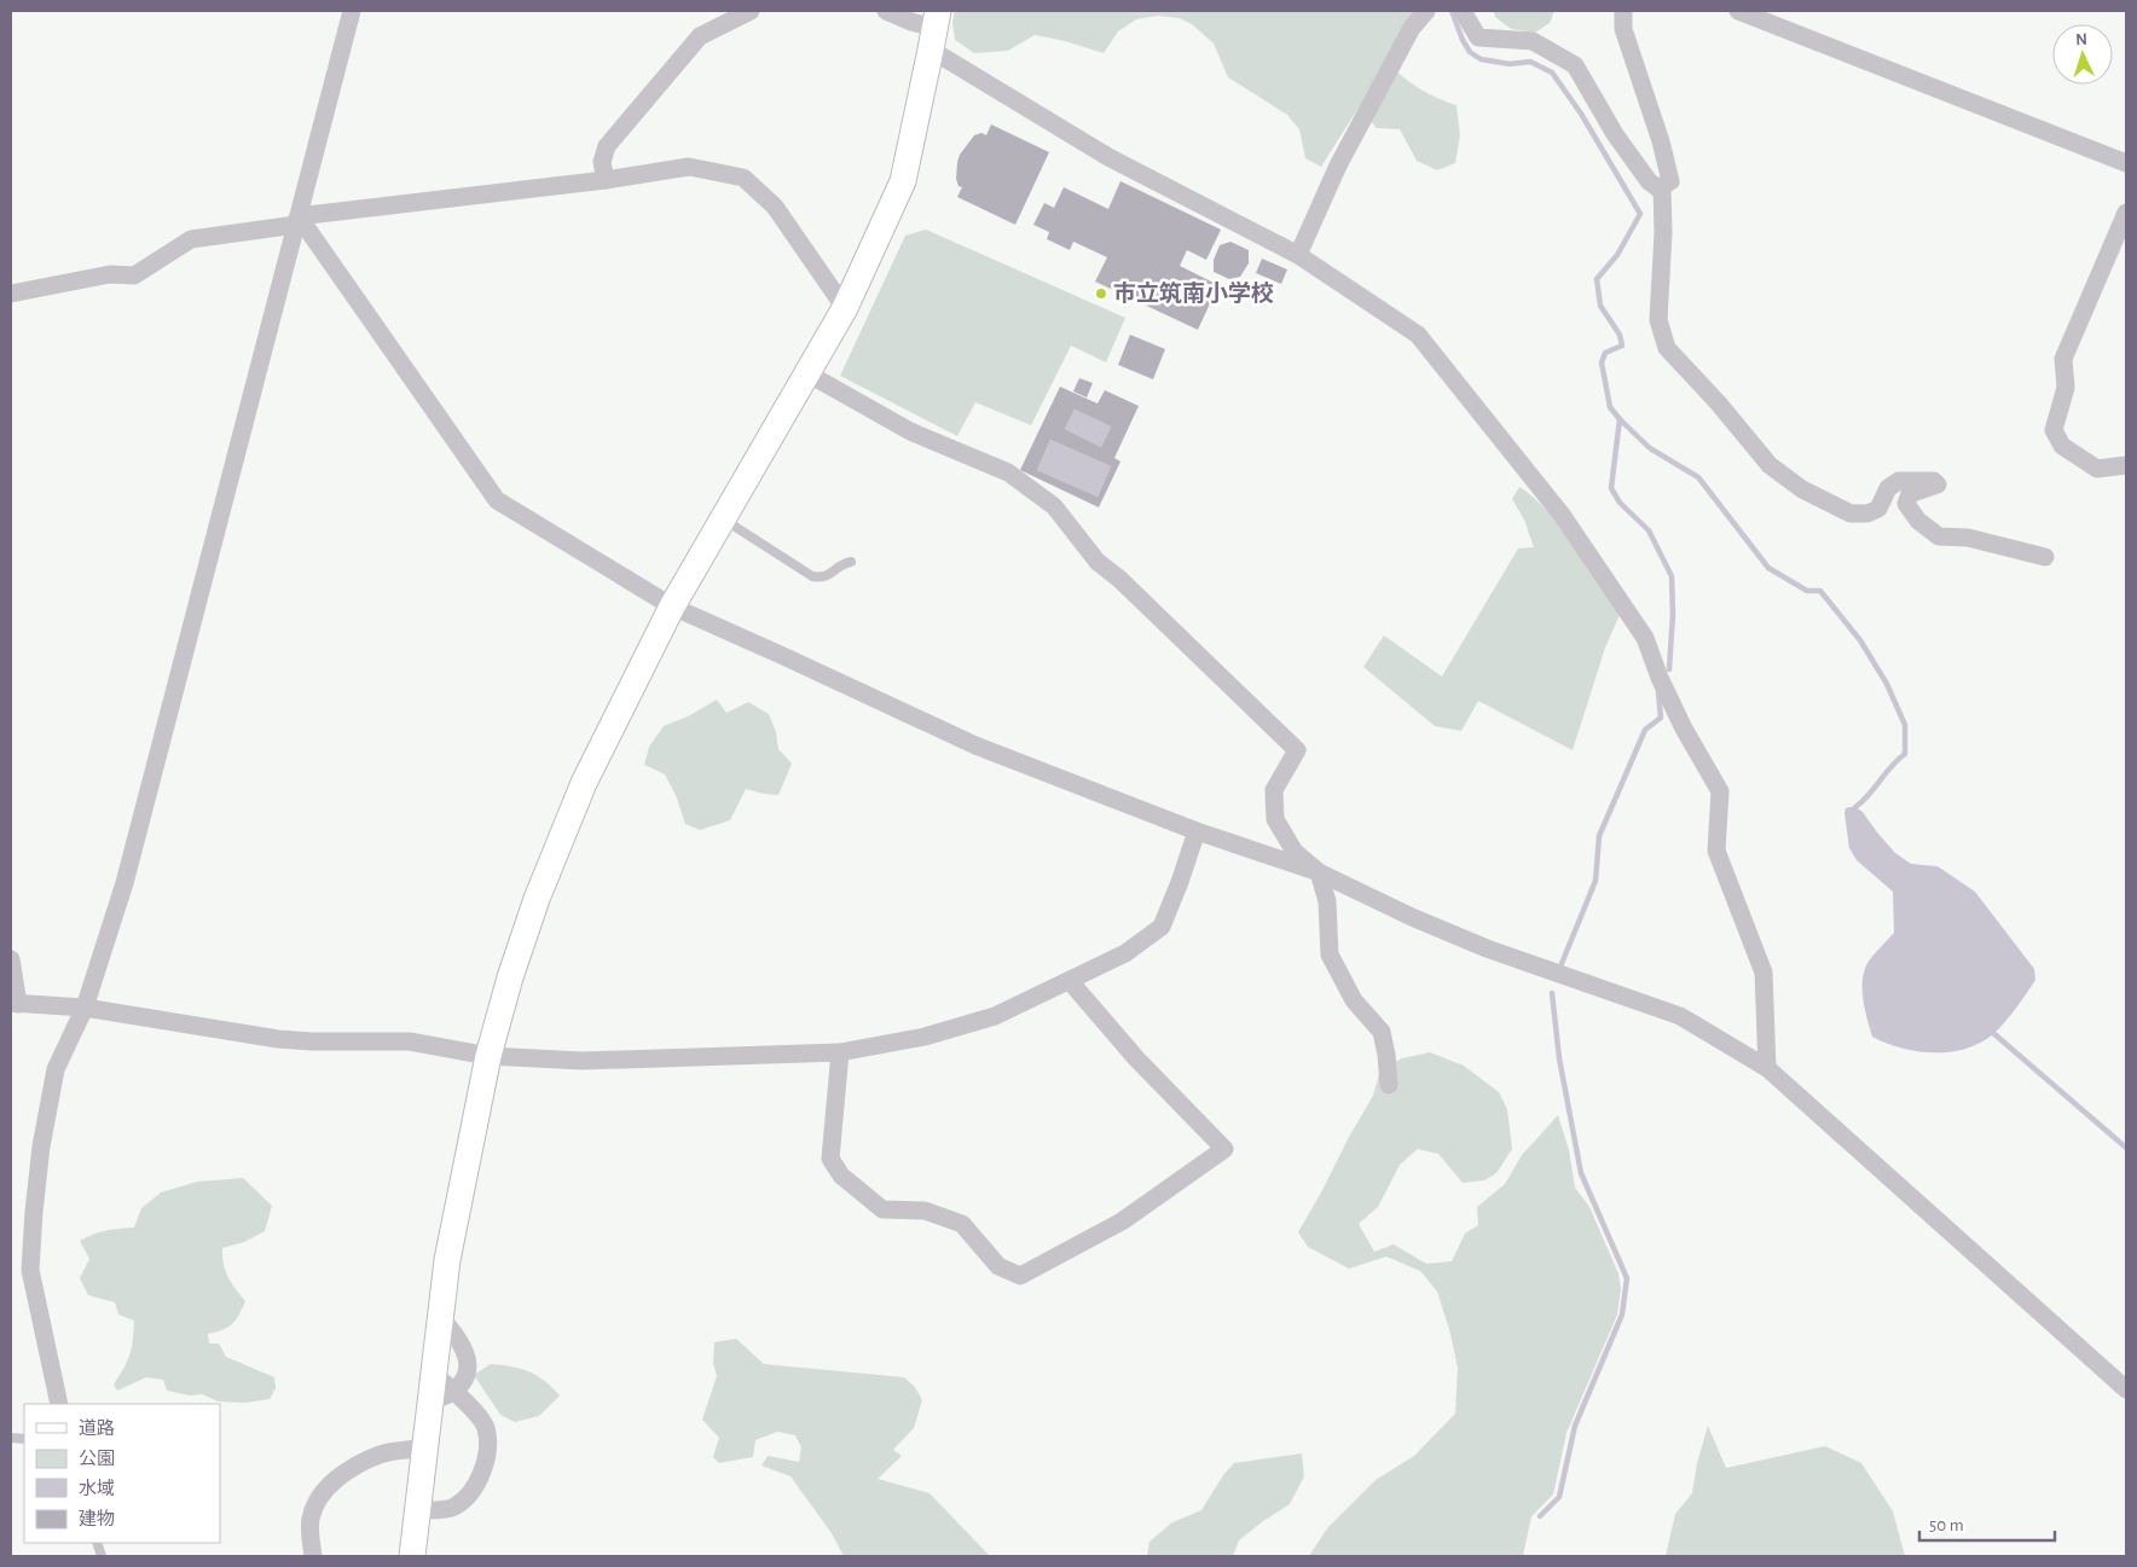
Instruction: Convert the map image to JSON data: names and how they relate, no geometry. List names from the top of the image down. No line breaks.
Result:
{"places":["市立筑南小学校"],"legend":["道路","公園","水域","建物"],"scale_bar":"50 m","north":"top"}
